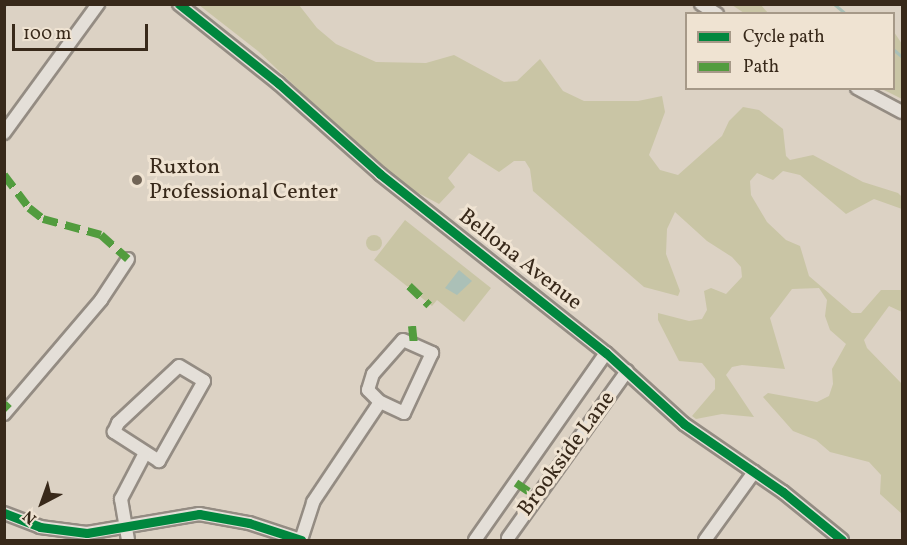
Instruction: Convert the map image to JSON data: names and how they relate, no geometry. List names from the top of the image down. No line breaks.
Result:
{"streets":{"street":["Bellona Avenue","Brookside Lane"]},"crossings":[["Bellona Avenue","Brookside Lane"]],"places":["Ruxton Professional Center"],"legend":["Cycle path","Path"],"scale_bar":"100 m","north":"bottom left"}
